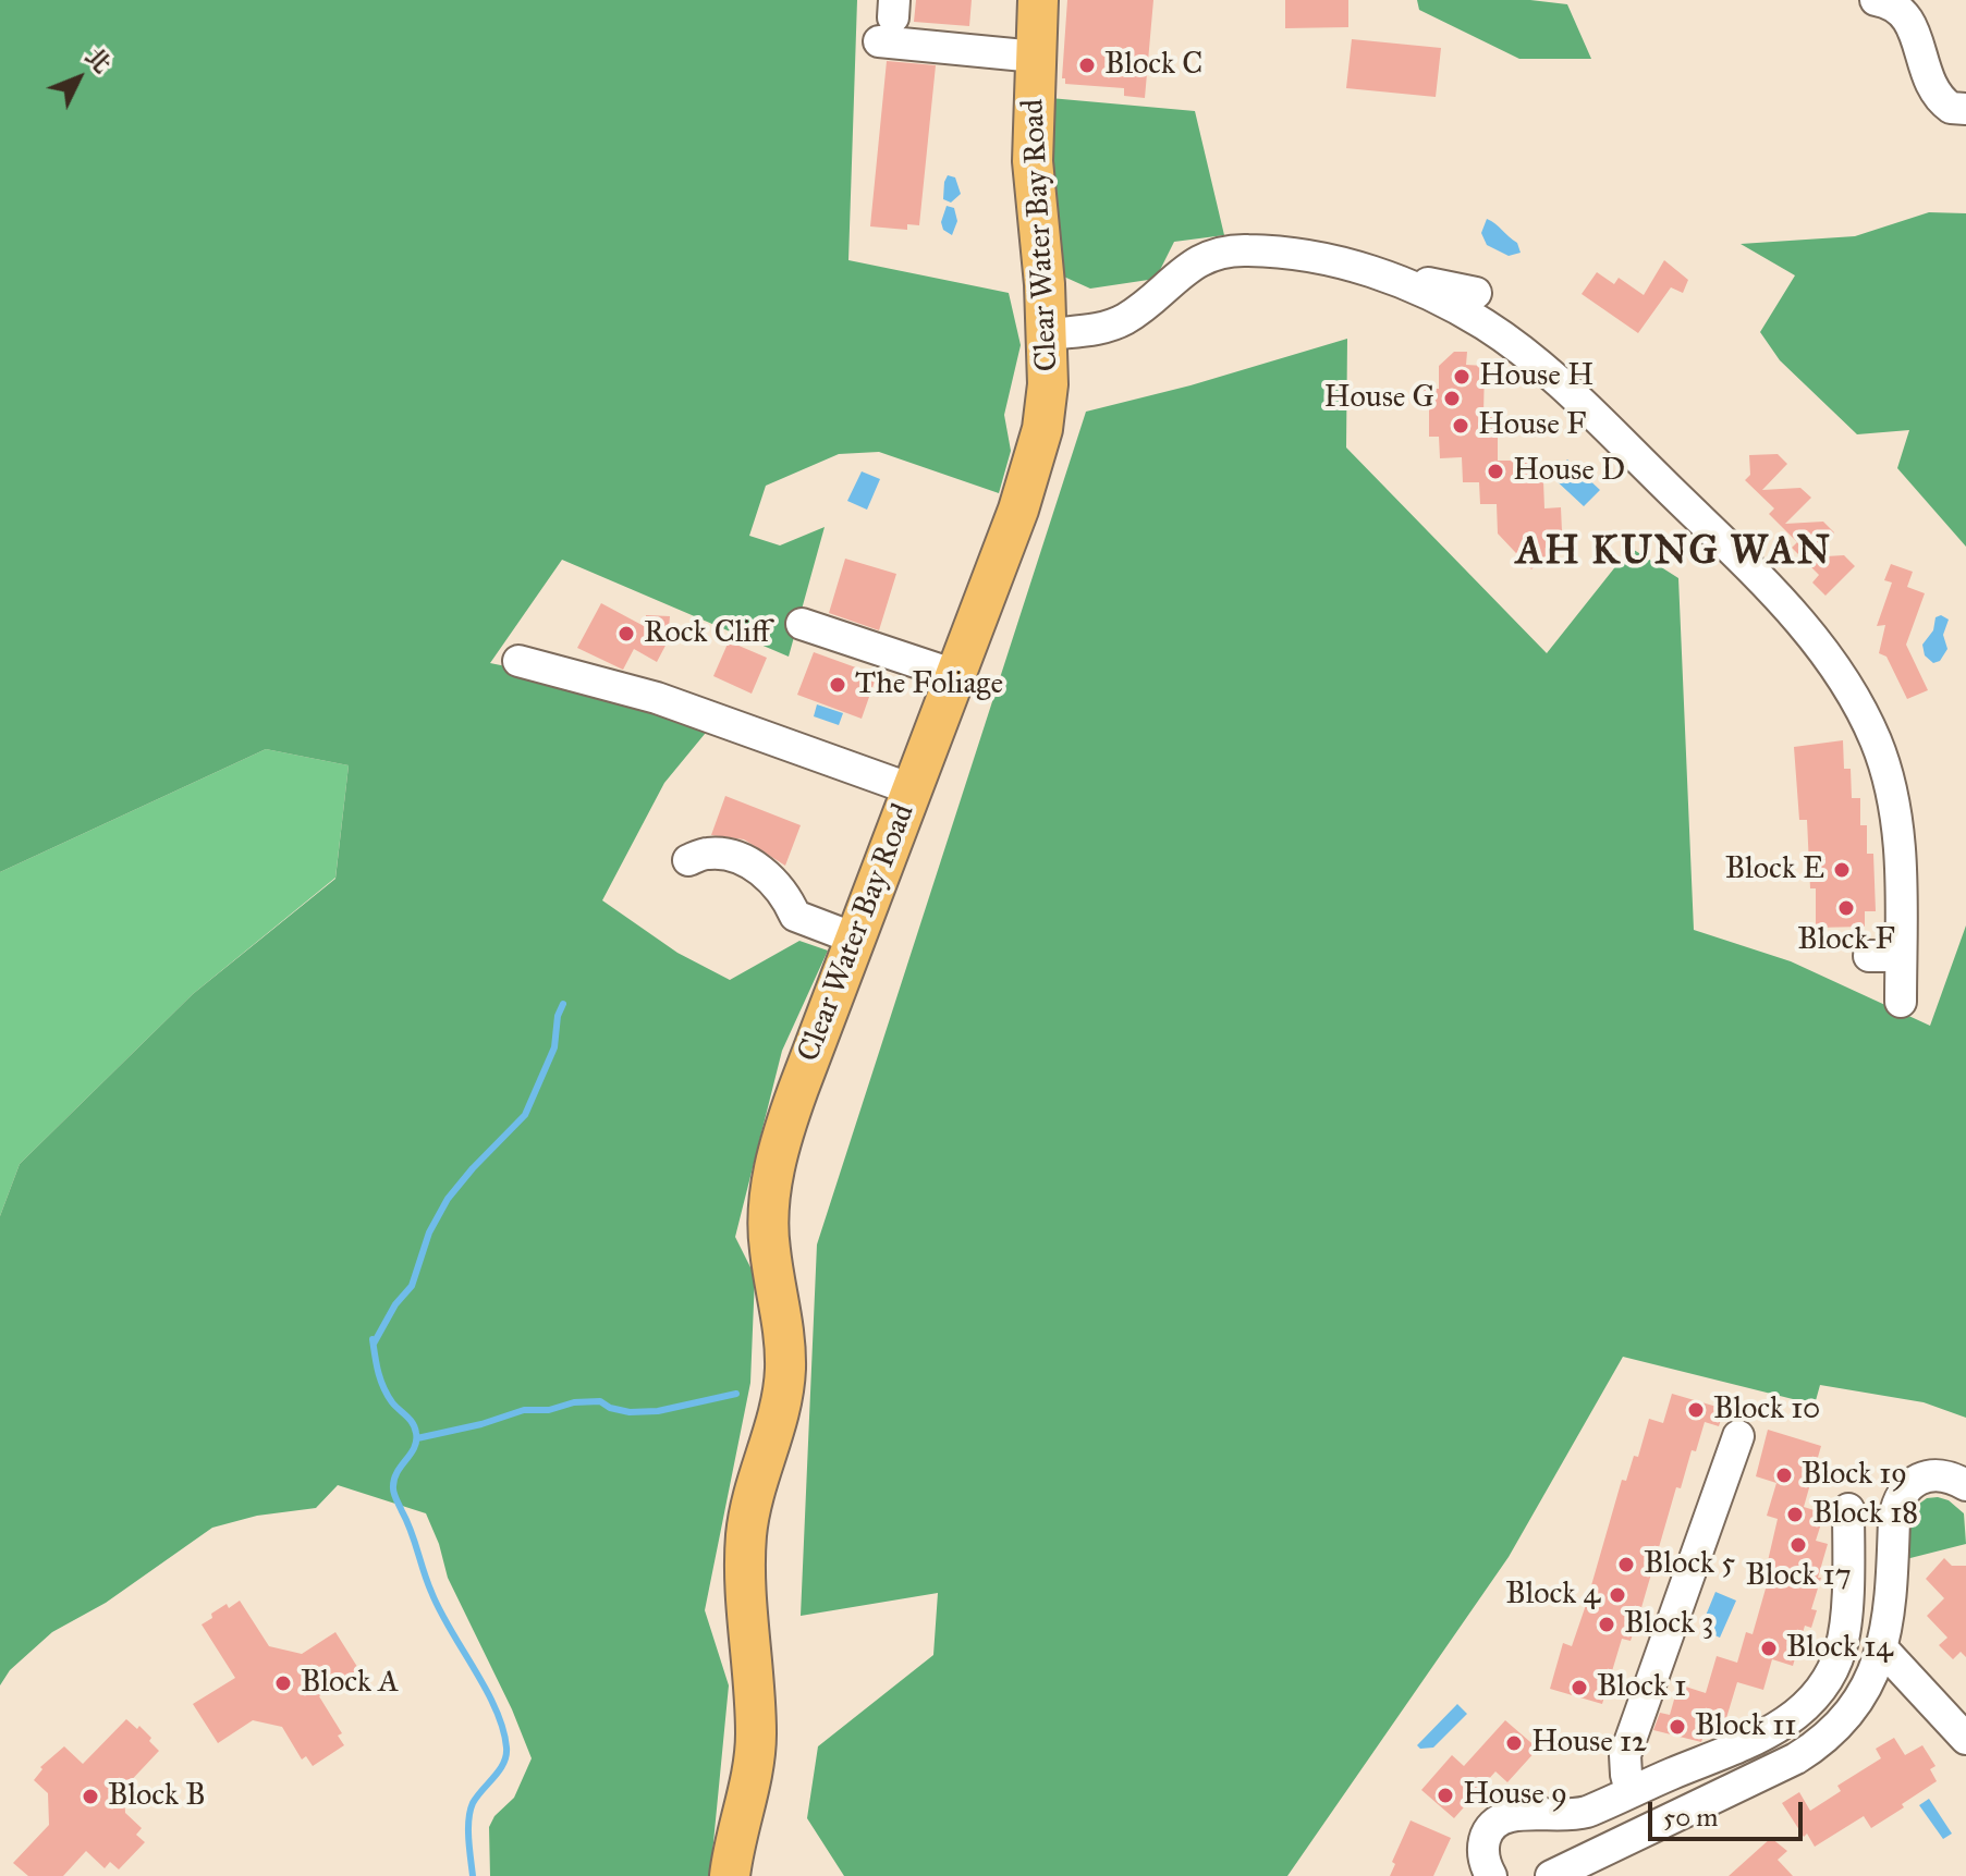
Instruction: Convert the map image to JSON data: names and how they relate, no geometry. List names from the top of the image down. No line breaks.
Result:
{"streets":{"main road":["Clear Water Bay Road"]},"districts":["AH KUNG WAN"],"places":["Block C","House H","House G","House F","House D","Rock Cliff","The Foliage","Block E","Block F","Block 10","Block 19","Block 18","Block 17","Block 5","Block 4","Block 3","Block 14","Block A","Block 1","Block 11","House 12","House 9","Block B"],"scale_bar":"50 m","north":"top right"}
